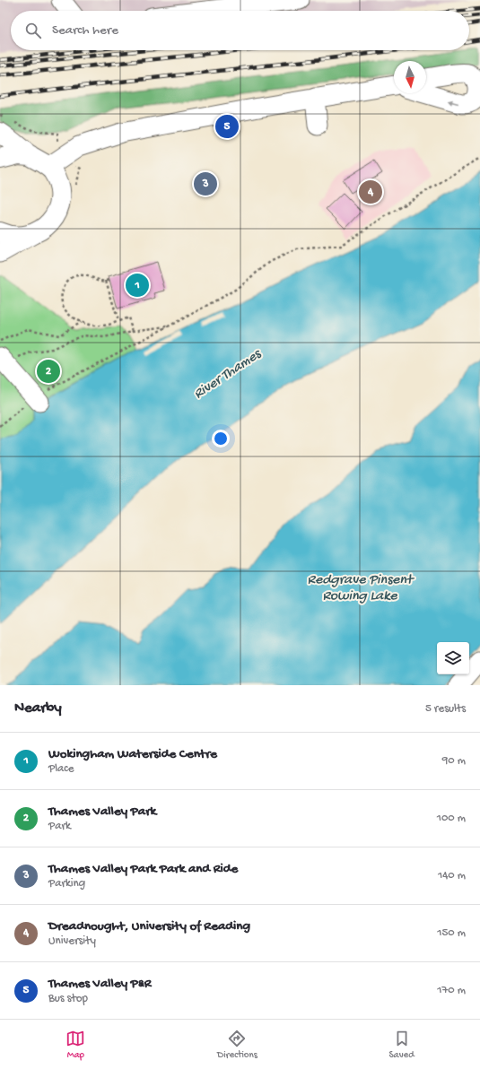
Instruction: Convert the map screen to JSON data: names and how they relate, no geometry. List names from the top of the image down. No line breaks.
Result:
{"water":["River Thames","Redgrave Pinsent Rowing Lake"],"north":"bottom","page":{"search":"Search here","pins":["5","3","4","1","2"],"heading":["Nearby","5 results"],"list":[{"mark":"1","name":"Wokingham Waterside Centre","note":"Place","value":"90 m"},{"mark":"2","name":"Thames Valley Park","note":"Park","value":"100 m"},{"mark":"3","name":"Thames Valley Park Park and Ride","note":"Parking","value":"140 m"},{"mark":"4","name":"Dreadnought, University of Reading","note":"University","value":"150 m"},{"mark":"5","name":"Thames Valley P&R","note":"Bus stop","value":"170 m"}],"nav":["Map","Directions","Saved"]}}
